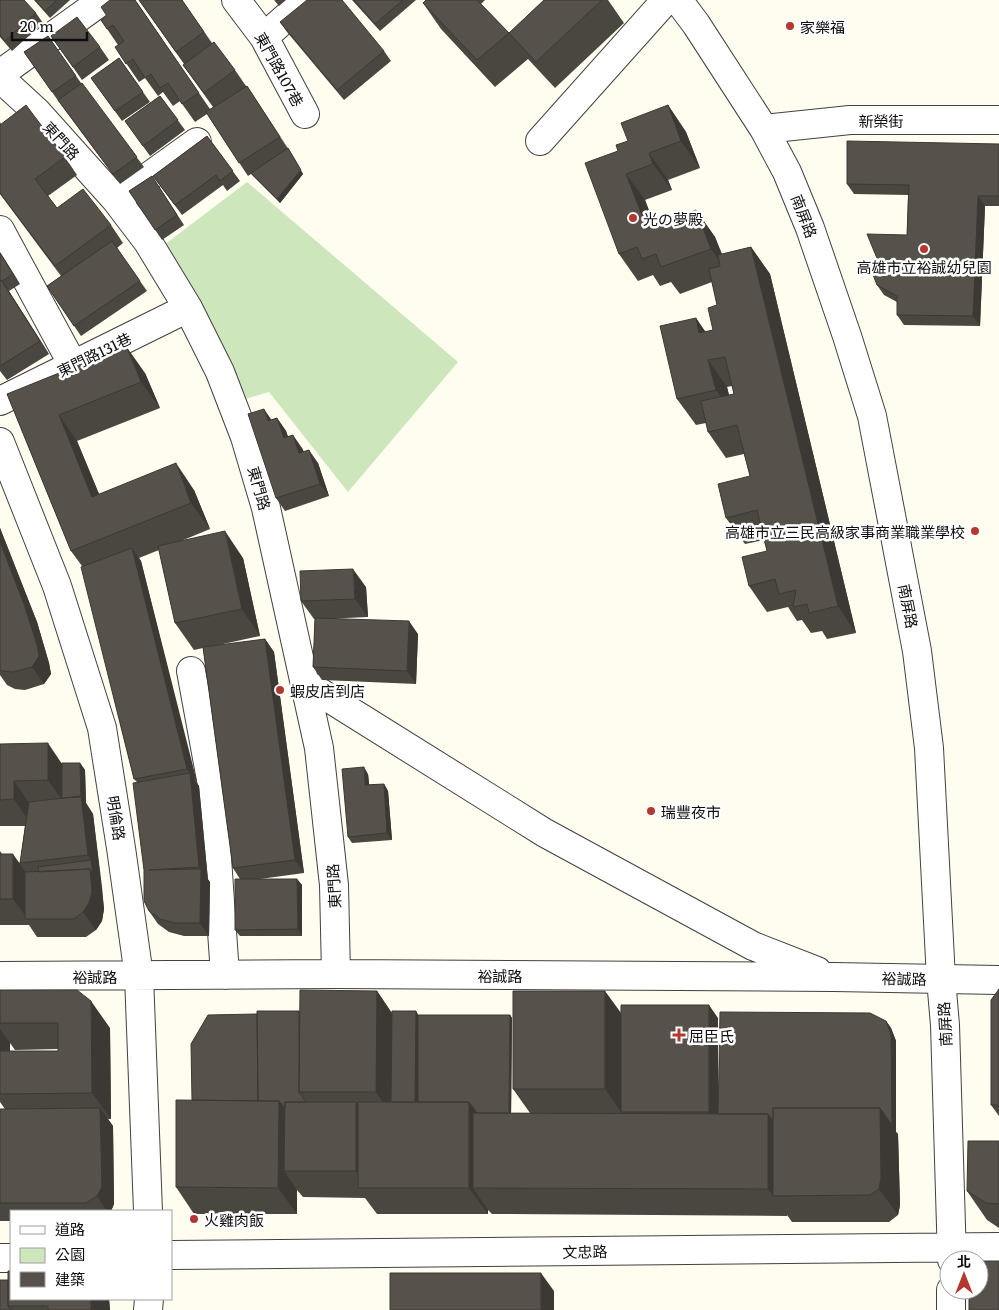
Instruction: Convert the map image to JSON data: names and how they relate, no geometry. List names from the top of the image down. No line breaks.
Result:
{"streets":{"street":["東門路107巷","新榮街","東門路","南屏路","東門路131巷","明倫路","裕誠路","文忠路"]},"crossings":[["新榮街","南屏路"],["東門路","東門路131巷"],["東門路","裕誠路"],["南屏路","裕誠路"],["明倫路","裕誠路"]],"places":{"other":["家樂福","光の夢殿","高雄市立裕誠幼兒園","高雄市立三民高級家事商業職業學校","蝦皮店到店","瑞豐夜市","火雞肉飯"],"health":["屈臣氏"]},"legend":["道路","公園","建築"],"scale_bar":"20 m","north":"top"}
